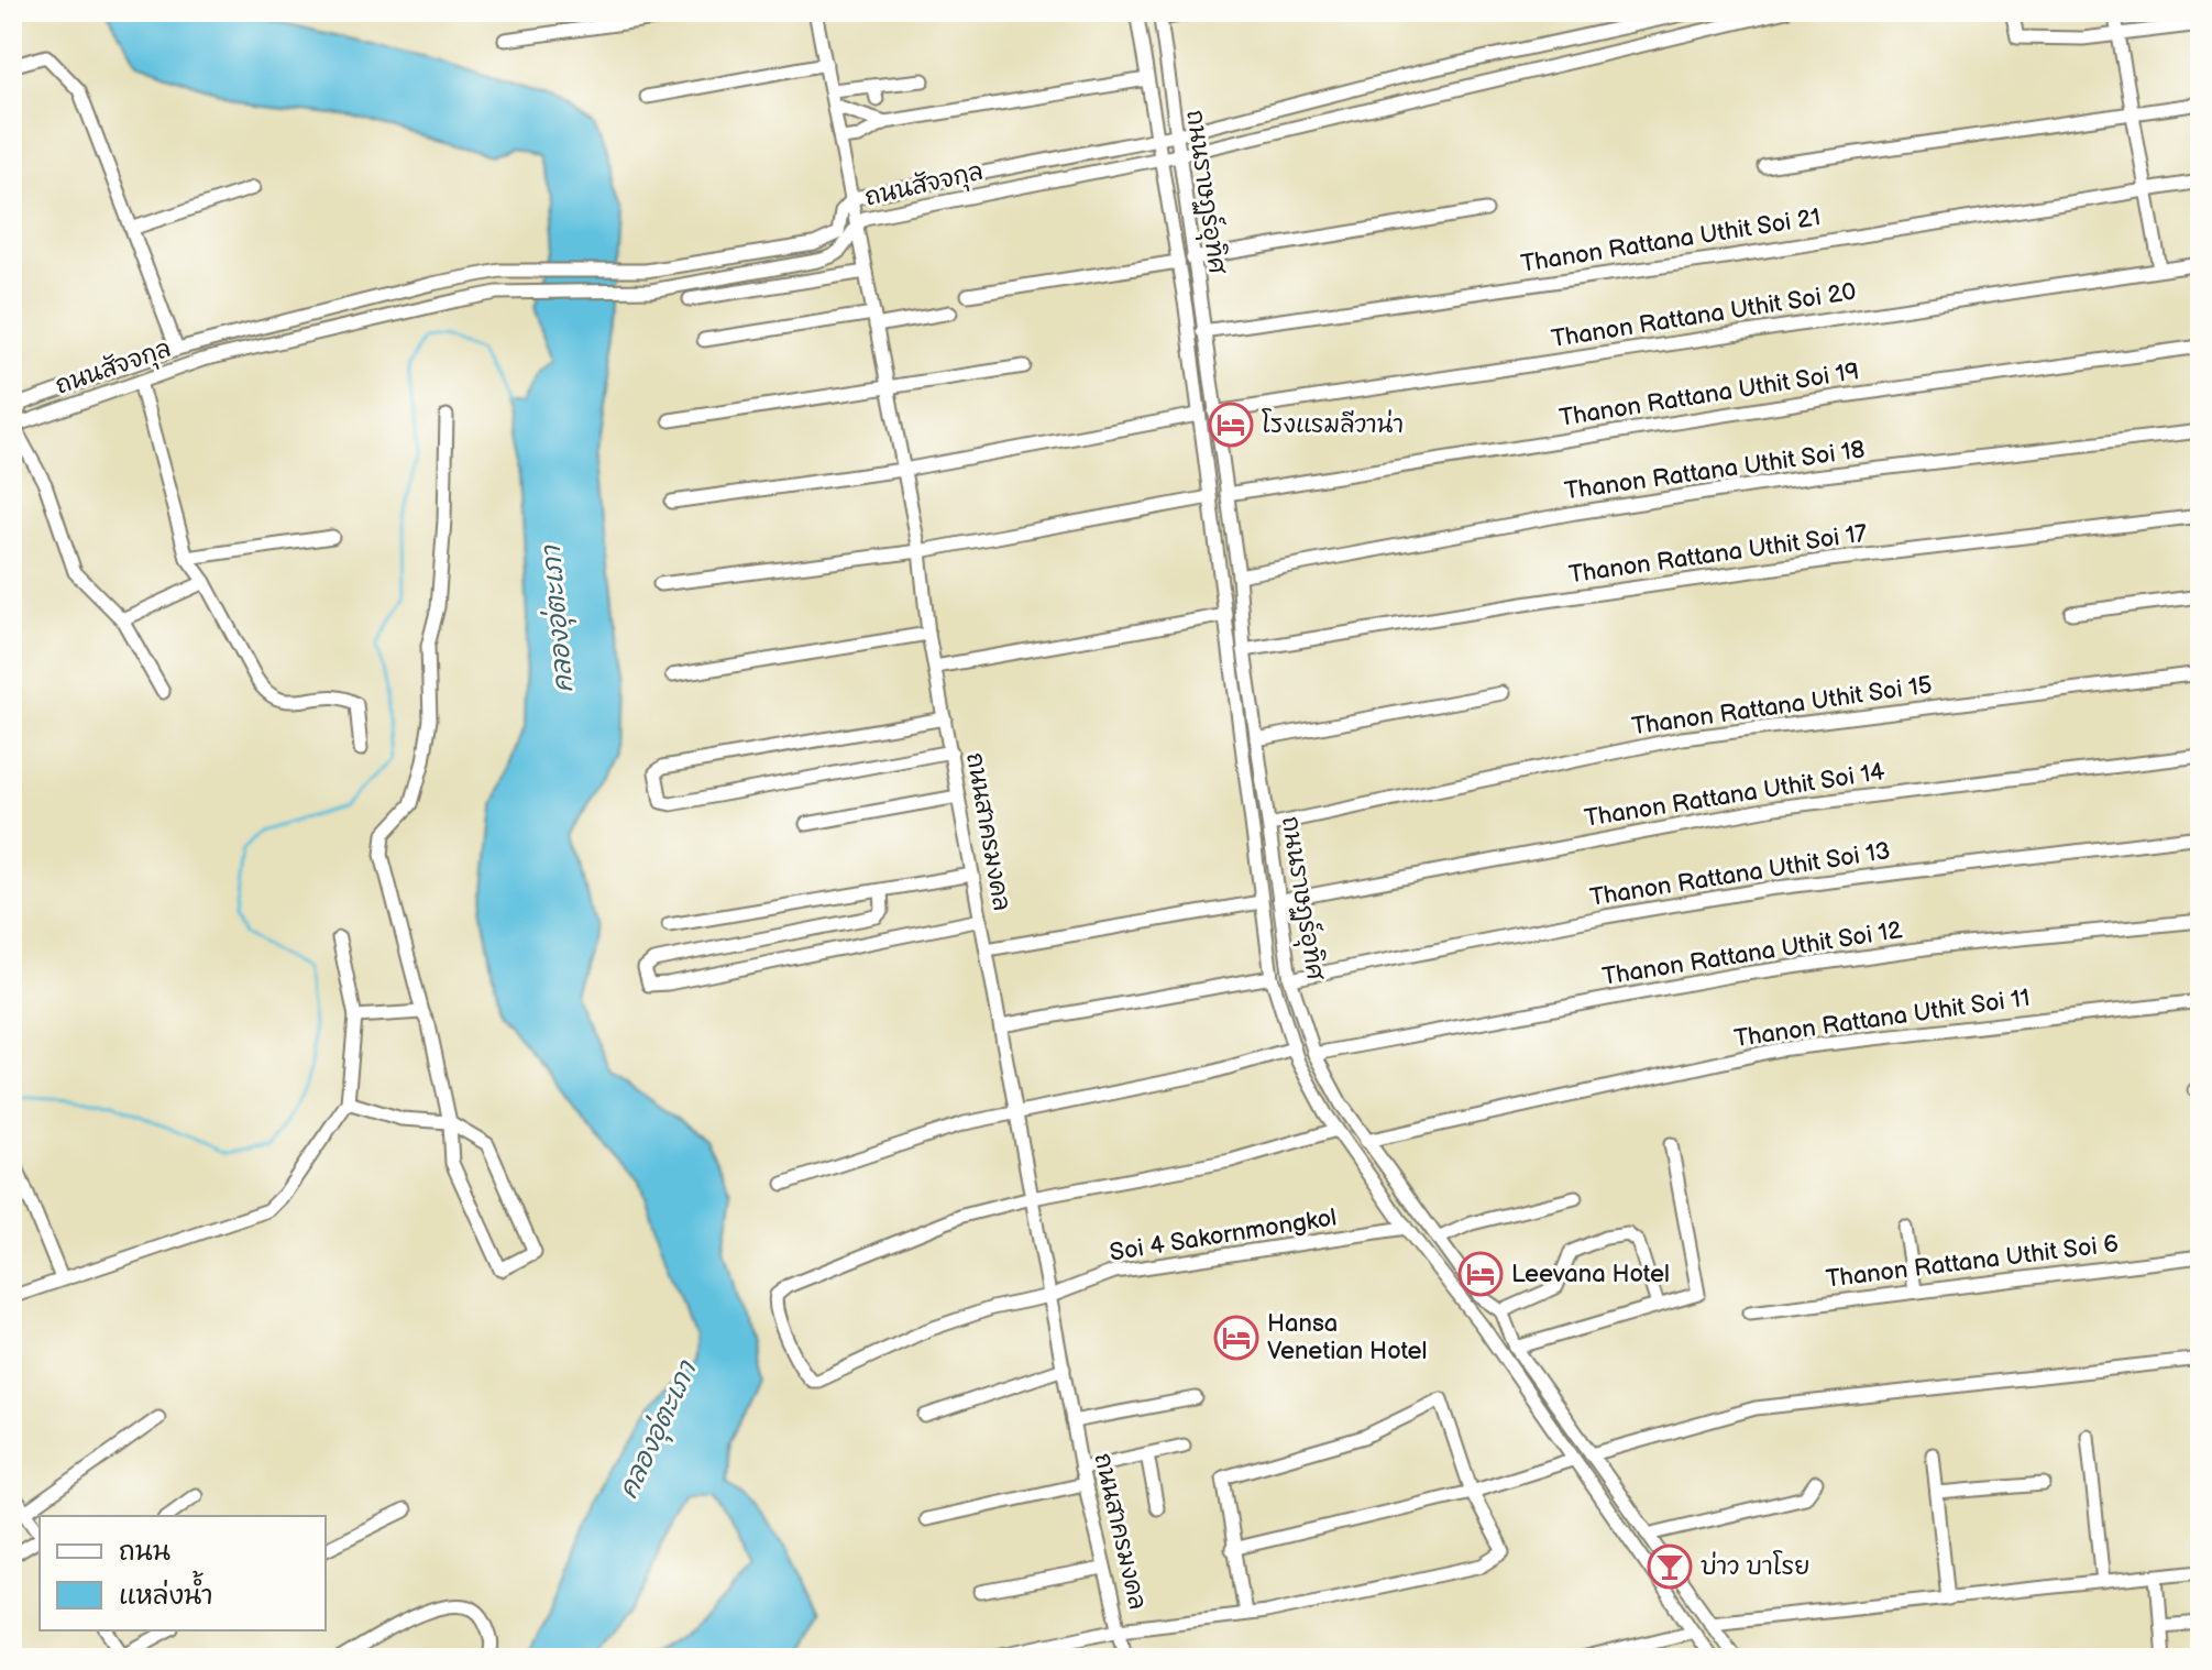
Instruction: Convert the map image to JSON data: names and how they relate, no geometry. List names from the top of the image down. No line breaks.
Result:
{"streets":{"street":["ถนนสัจจกุล","ถนนราษฏร์อุทิศ","Thanon Rattana Uthit Soi 21","Thanon Rattana Uthit Soi 20","Thanon Rattana Uthit Soi 19","Thanon Rattana Uthit Soi 18","Thanon Rattana Uthit Soi 17","Thanon Rattana Uthit Soi 15","Thanon Rattana Uthit Soi 14","ถนนสาครมงคล","Thanon Rattana Uthit Soi 13","Thanon Rattana Uthit Soi 12","Thanon Rattana Uthit Soi 11","Soi 4 Sakornmongkol","Thanon Rattana Uthit Soi 6"]},"crossings":[["ถนนสัจจกุล","ถนนราษฏร์อุทิศ"],["ถนนสัจจกุล","ถนนสาครมงคล"],["ถนนราษฏร์อุทิศ","Thanon Rattana Uthit Soi 21"],["ถนนราษฏร์อุทิศ","Thanon Rattana Uthit Soi 20"],["ถนนราษฏร์อุทิศ","Thanon Rattana Uthit Soi 19"],["ถนนราษฏร์อุทิศ","Thanon Rattana Uthit Soi 18"],["ถนนราษฏร์อุทิศ","Thanon Rattana Uthit Soi 17"],["ถนนราษฏร์อุทิศ","Thanon Rattana Uthit Soi 15"],["ถนนราษฏร์อุทิศ","Thanon Rattana Uthit Soi 14"],["ถนนราษฏร์อุทิศ","Thanon Rattana Uthit Soi 13"],["ถนนราษฏร์อุทิศ","Thanon Rattana Uthit Soi 12"],["ถนนราษฏร์อุทิศ","Thanon Rattana Uthit Soi 11"],["ถนนราษฏร์อุทิศ","Soi 4 Sakornmongkol"],["ถนนสาครมงคล","Soi 4 Sakornmongkol"]],"water":["คลองอุ่ตะเภา"],"places":{"hotel":["โรงแรมลีวาน่า","Leevana Hotel","Hansa Venetian Hotel"],"bar":["บ่าว บาโรย"]},"legend":["ถนน","แหล่งน้ำ"]}
